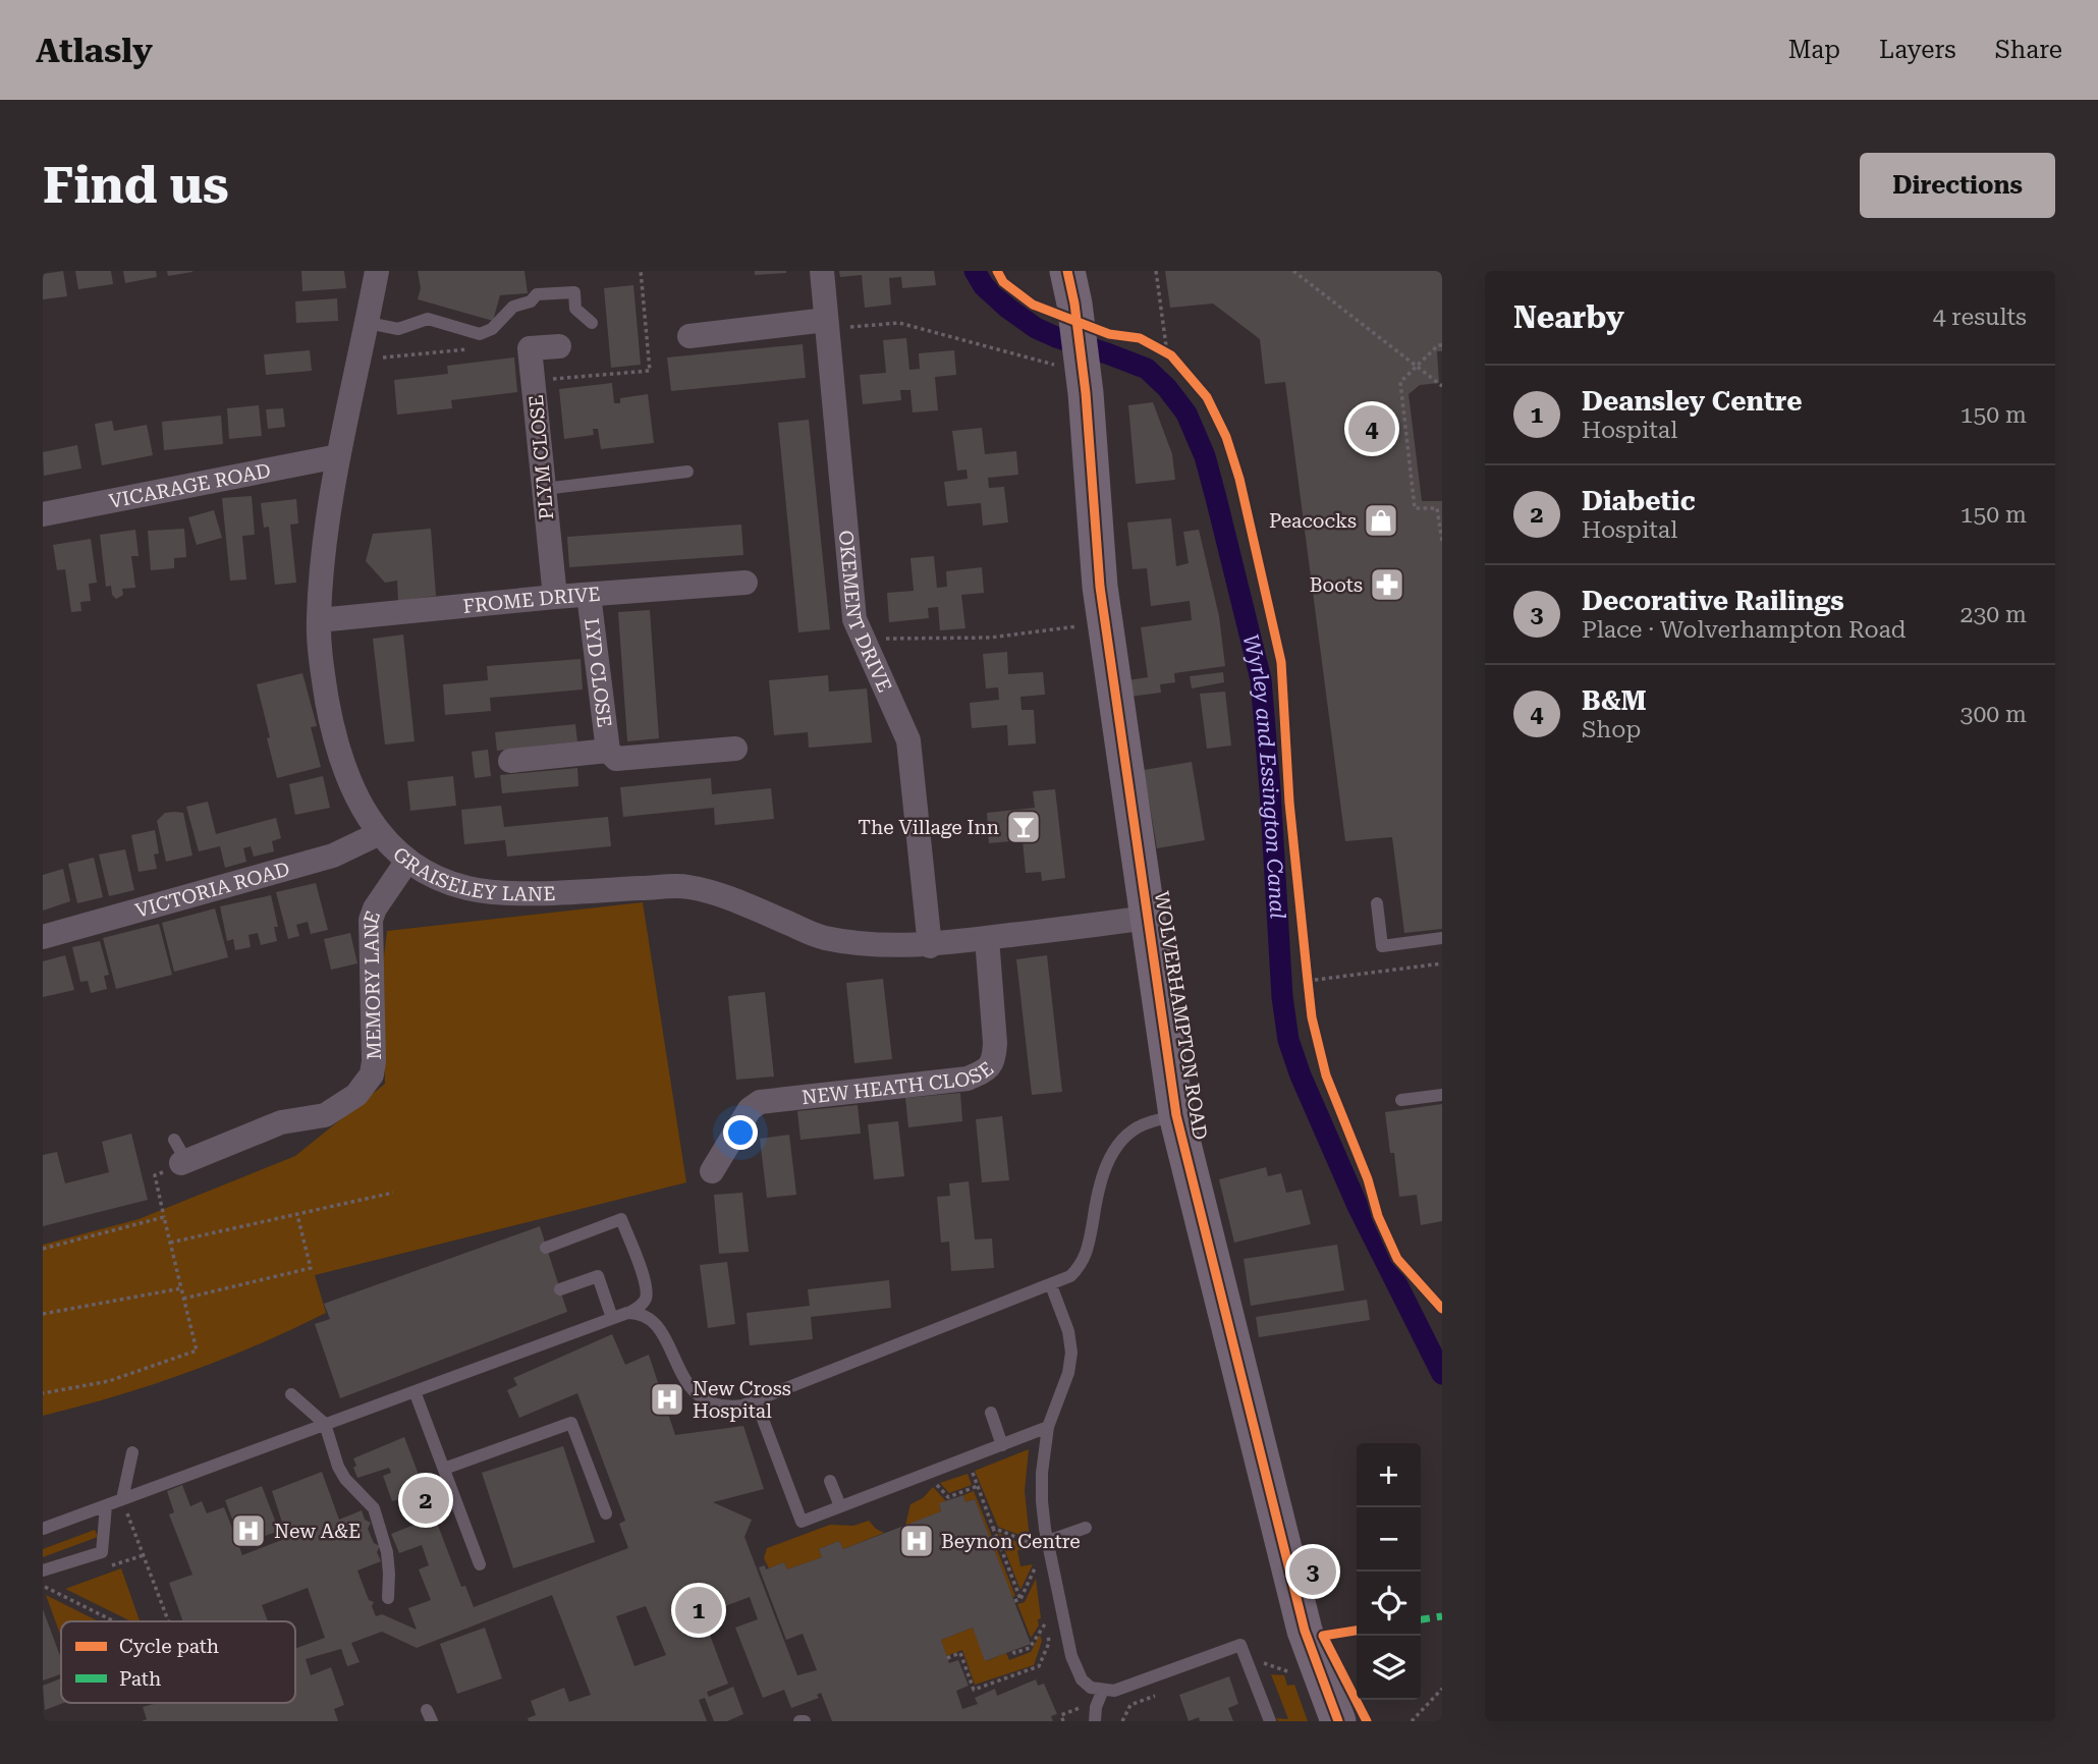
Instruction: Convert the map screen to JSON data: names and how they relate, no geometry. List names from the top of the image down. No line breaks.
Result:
{"streets":{"street":["PLYM CLOSE","VICARAGE ROAD","FROME DRIVE","OKEMENT DRIVE","LYD CLOSE","GRAISELEY LANE","VICTORIA ROAD","MEMORY LANE","WOLVERHAMPTON ROAD","NEW HEATH CLOSE"]},"crossings":[["PLYM CLOSE","FROME DRIVE"],["VICARAGE ROAD","GRAISELEY LANE"],["FROME DRIVE","LYD CLOSE"],["FROME DRIVE","GRAISELEY LANE"],["OKEMENT DRIVE","GRAISELEY LANE"],["GRAISELEY LANE","VICTORIA ROAD"],["GRAISELEY LANE","MEMORY LANE"],["GRAISELEY LANE","WOLVERHAMPTON ROAD"],["GRAISELEY LANE","NEW HEATH CLOSE"]],"water":["Wyrley and Essington Canal"],"places":{"shop":["Peacocks"],"pharmacy":["Boots"],"bar":["The Village Inn"],"hospital":["New Cross Hospital","New A&E","Beynon Centre"]},"legend":["Cycle path","Path"],"page":{"header":"Atlasly","nav":["Map","Layers","Share"],"buttons":"Directions","title":"Find us","heading":["Nearby","4 results"],"list":[{"mark":"1","name":"Deansley Centre","note":"Hospital","value":"150 m"},{"mark":"2","name":"Diabetic","note":"Hospital","value":"150 m"},{"mark":"3","name":"Decorative Railings","note":"Place · Wolverhampton Road","value":"230 m"},{"mark":"4","name":"B&M","note":"Shop","value":"300 m"}],"pins":["4","2","3","1"],"map_buttons":["+","−"]}}
